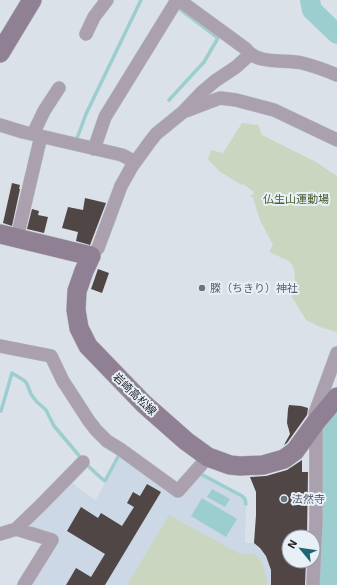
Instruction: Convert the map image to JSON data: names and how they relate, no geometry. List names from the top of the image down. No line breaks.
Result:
{"streets":{"main road":["岩崎高松線"]},"parks":["仏生山運動場"],"places":["榺（ちきり）神社","法然寺"],"north":"top left"}
